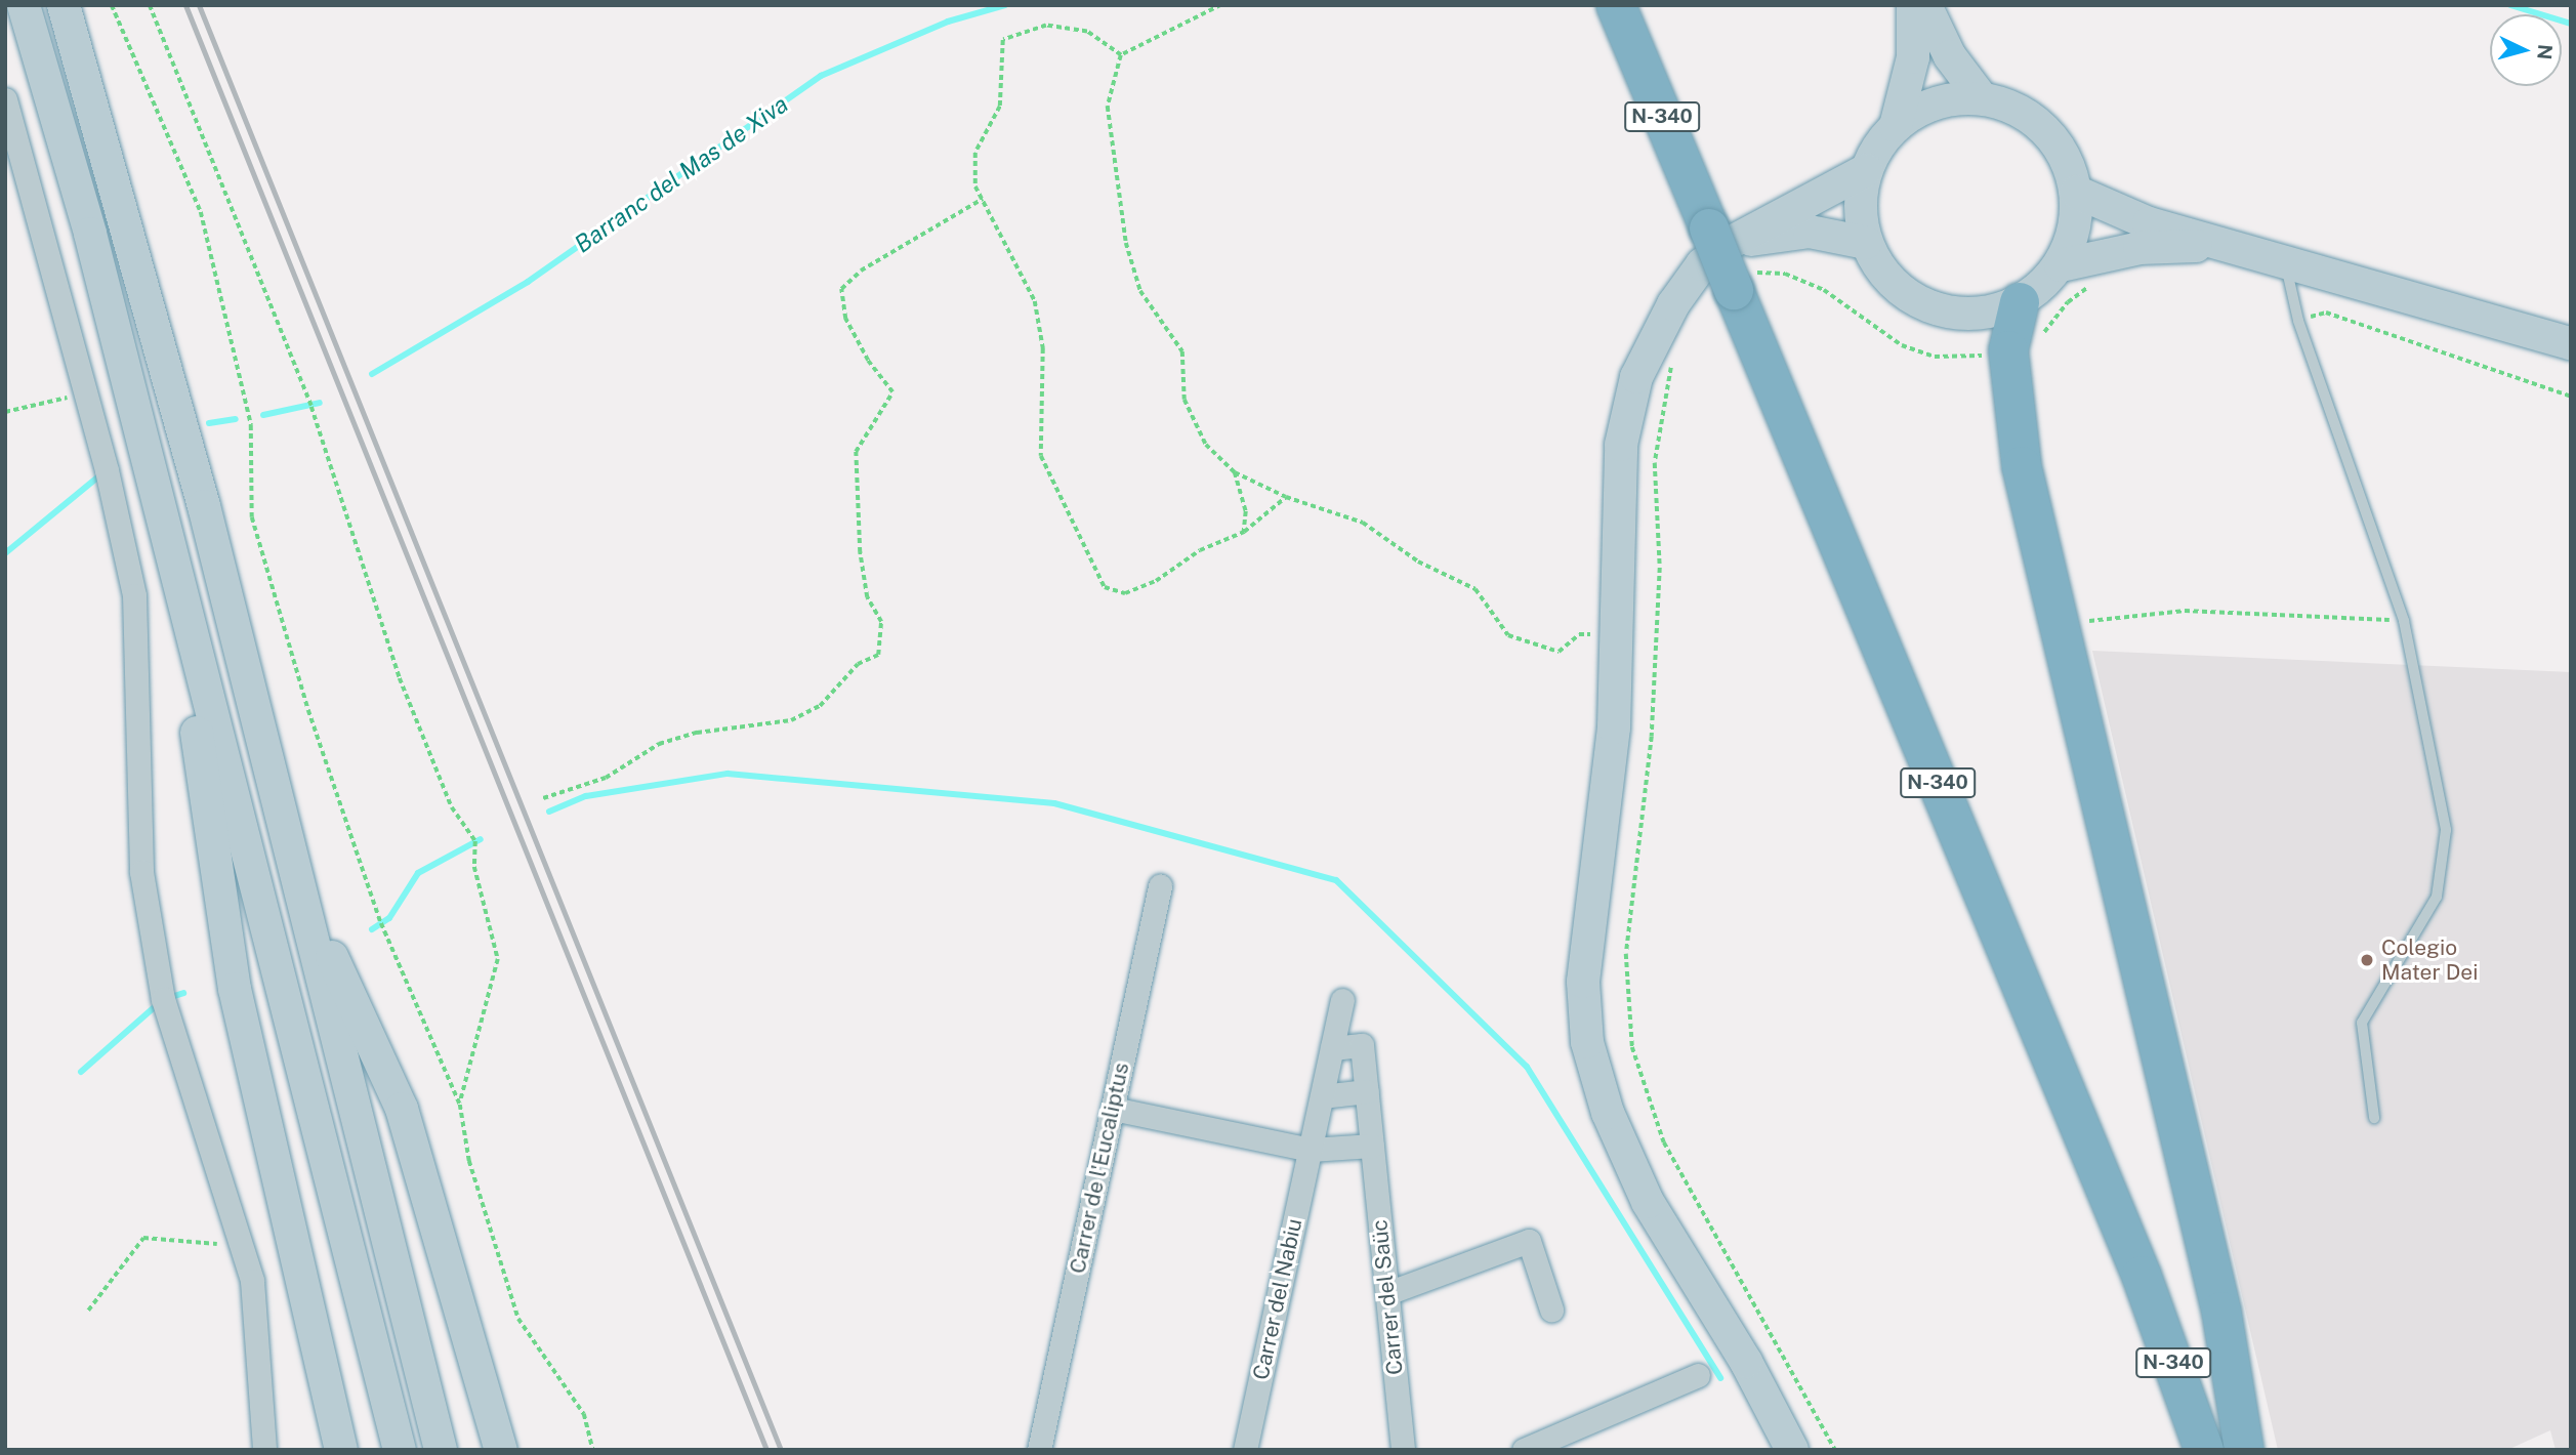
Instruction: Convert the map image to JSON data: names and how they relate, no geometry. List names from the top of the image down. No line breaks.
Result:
{"streets":{"highway":["N-340"],"street":["Carrer de l'Eucaliptus","Carrer del Saüc","Carrer del Nabiu"]},"crossings":[["Carrer del Saüc","Carrer del Nabiu"]],"water":["Barranc del Mas de Xiva"],"places":["Colegio Mater Dei"],"north":"right"}
